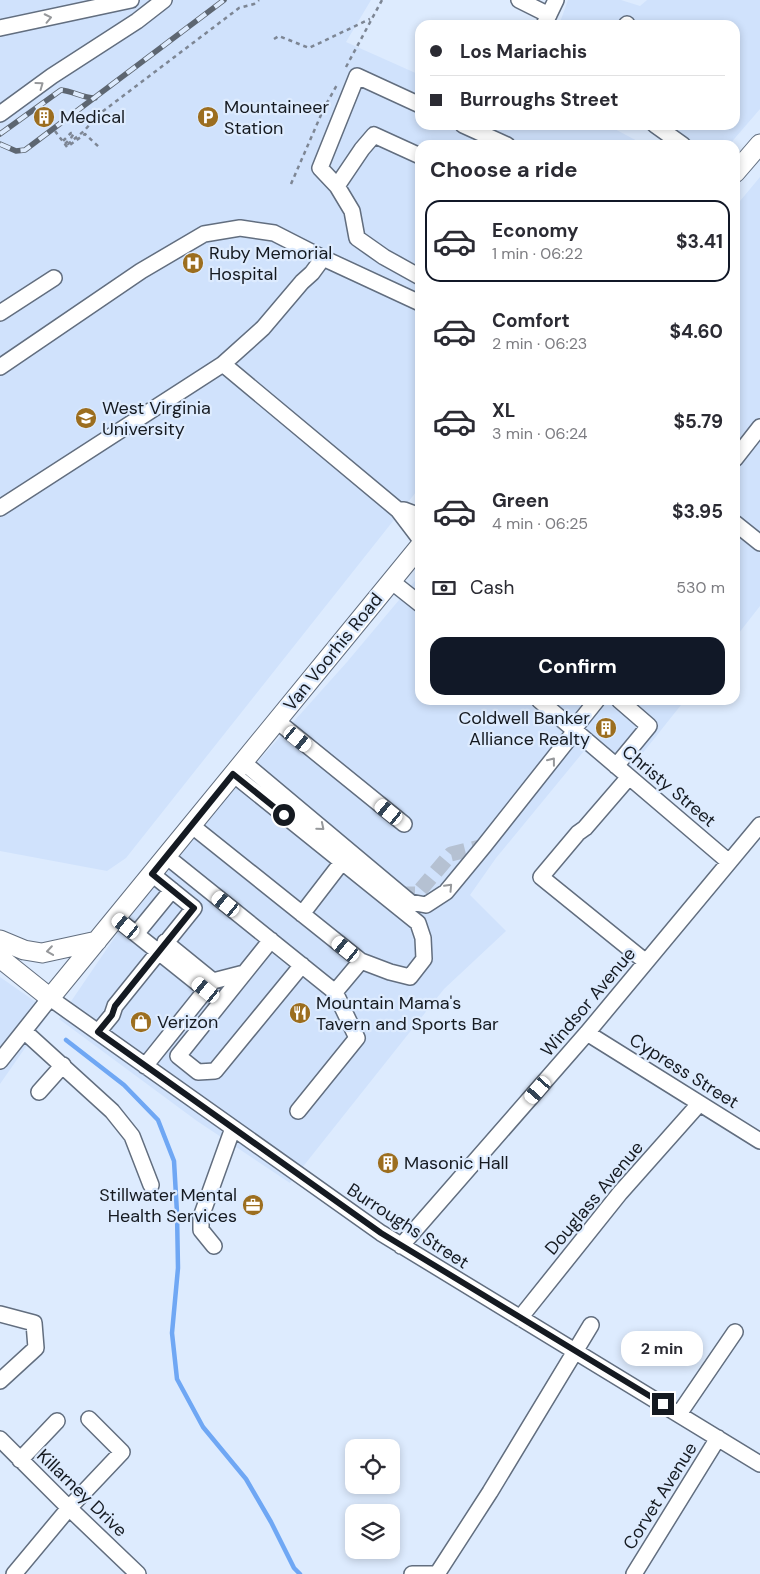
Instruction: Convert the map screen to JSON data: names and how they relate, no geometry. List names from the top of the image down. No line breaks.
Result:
{"streets":{"main road":["Van Voorhis Road"],"street":["Christy Street","Windsor Avenue","Cypress Street","Douglass Avenue","Burroughs Street","Killarney Drive","Corvet Avenue"]},"crossings":[["Van Voorhis Road","Burroughs Street"],["Christy Street","Windsor Avenue"],["Windsor Avenue","Cypress Street"],["Windsor Avenue","Burroughs Street"],["Cypress Street","Douglass Avenue"],["Douglass Avenue","Burroughs Street"],["Burroughs Street","Corvet Avenue"]],"places":{"building":["Medical","Coldwell Banker Alliance Realty","Masonic Hall"],"parking":["Mountaineer Station"],"hospital":["Ruby Memorial Hospital"],"school or university":["West Virginia University"],"restaurant":["Mountain Mama's Tavern and Sports Bar"],"shop":["Verizon"],"office":["Stillwater Mental Health Services"]},"page":{"banner":["Los Mariachis","Burroughs Street"],"heading":"Choose a ride","list":[{"name":"Economy","note":"1 min · 06:22","value":"$3.41"},{"name":"Comfort","note":"2 min · 06:23","value":"$4.60"},{"name":"XL","note":"3 min · 06:24","value":"$5.79"},{"name":"Green","note":"4 min · 06:25","value":"$3.95"}],"pay":["Cash","530 m"],"buttons":"Confirm","bubble":"2 min"}}
